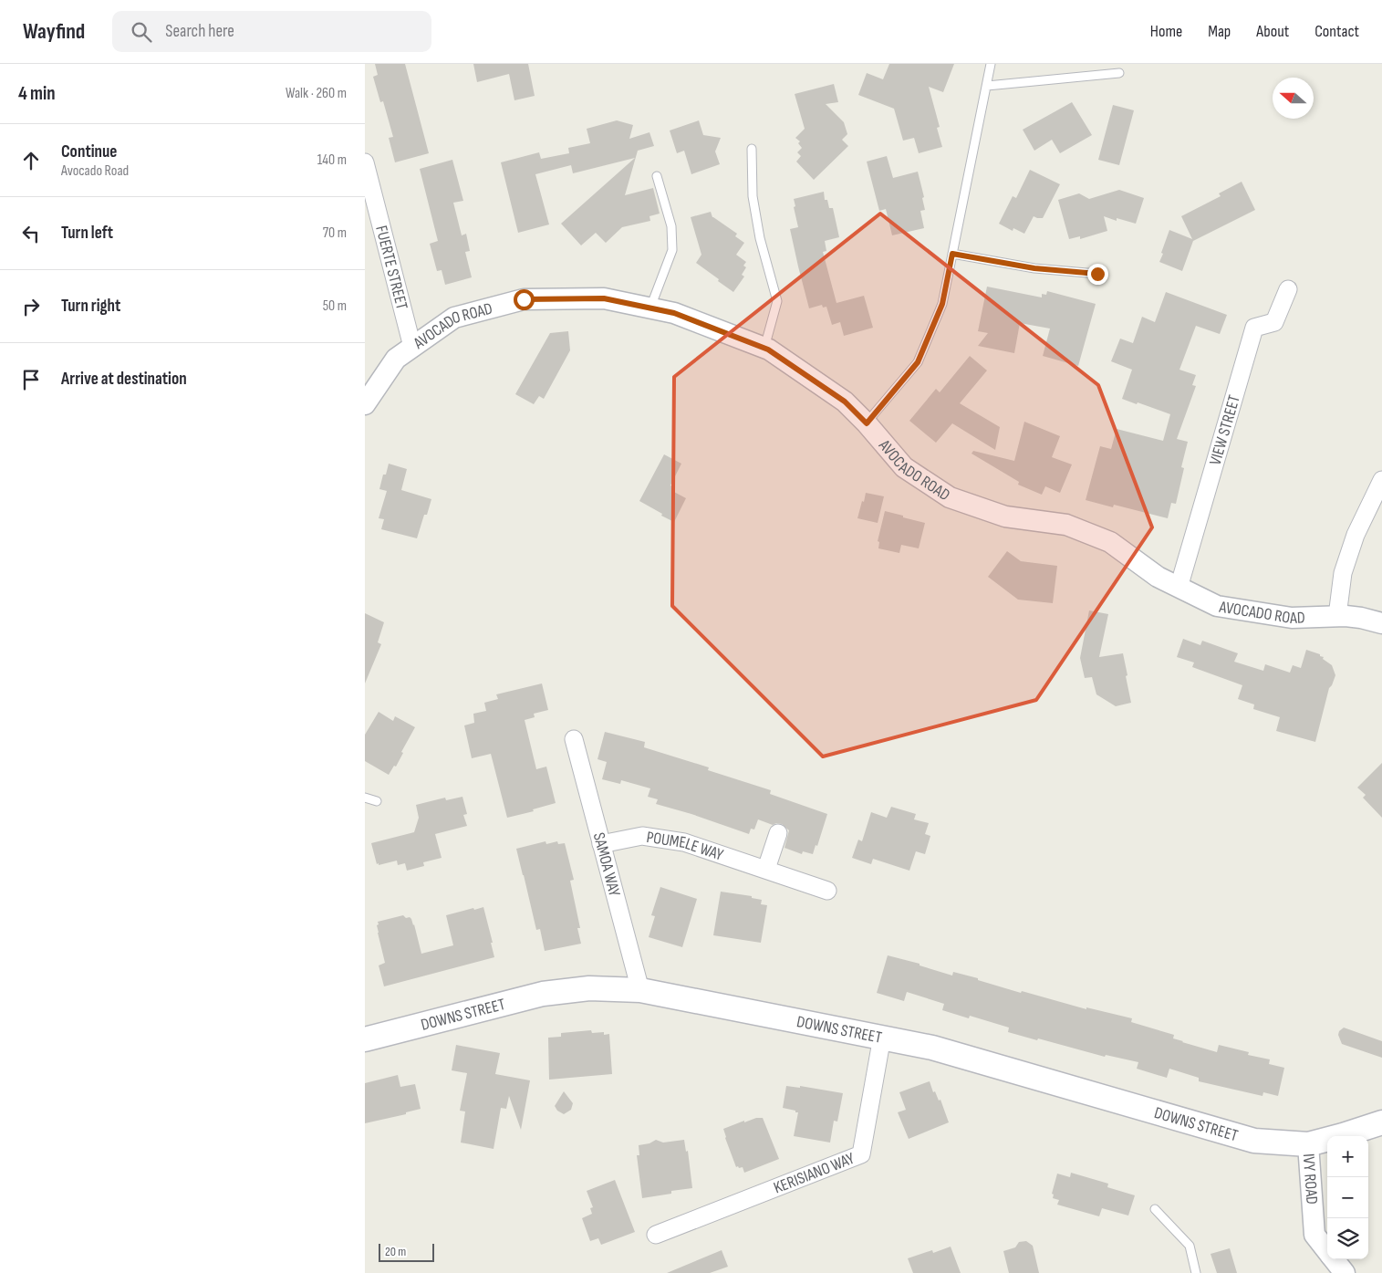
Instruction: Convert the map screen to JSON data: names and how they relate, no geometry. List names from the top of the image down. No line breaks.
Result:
{"streets":{"main road":["DOWNS STREET","IVY ROAD"],"street":["FUERTE STREET","AVOCADO ROAD","VIEW STREET","POUMELE WAY","SAMOA WAY","KERISIANO WAY"]},"crossings":[["FUERTE STREET","AVOCADO ROAD"],["AVOCADO ROAD","VIEW STREET"],["POUMELE WAY","SAMOA WAY"],["SAMOA WAY","DOWNS STREET"],["DOWNS STREET","KERISIANO WAY"],["DOWNS STREET","IVY ROAD"]],"scale_bar":"20 m","north":"left","page":{"header":"Wayfind","search":"Search here","nav":["Home","Map","About","Contact"],"heading":["4 min","Walk · 260 m"],"list":[["Continue","Avocado Road","140 m"],["Turn left","70 m"],["Turn right","50 m"],"Arrive at destination"],"map_buttons":["+","−"],"scale":"20 m"}}
